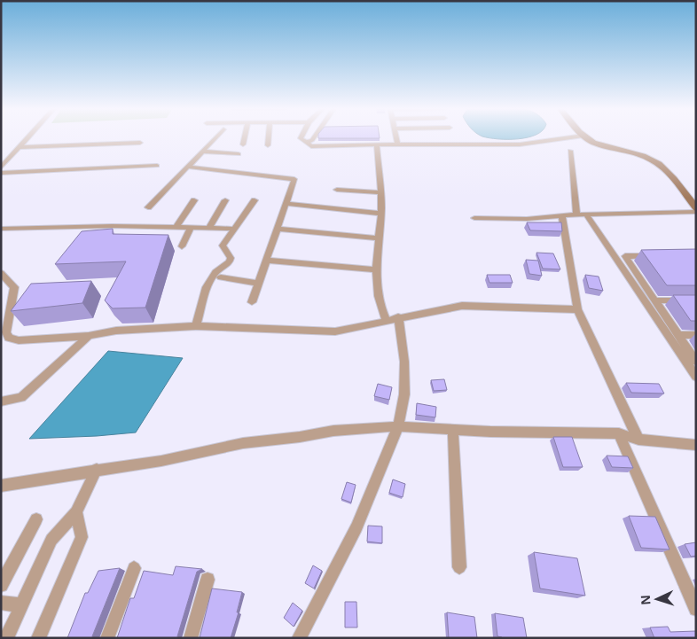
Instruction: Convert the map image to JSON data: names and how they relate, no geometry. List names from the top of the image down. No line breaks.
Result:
{"north":"left"}
